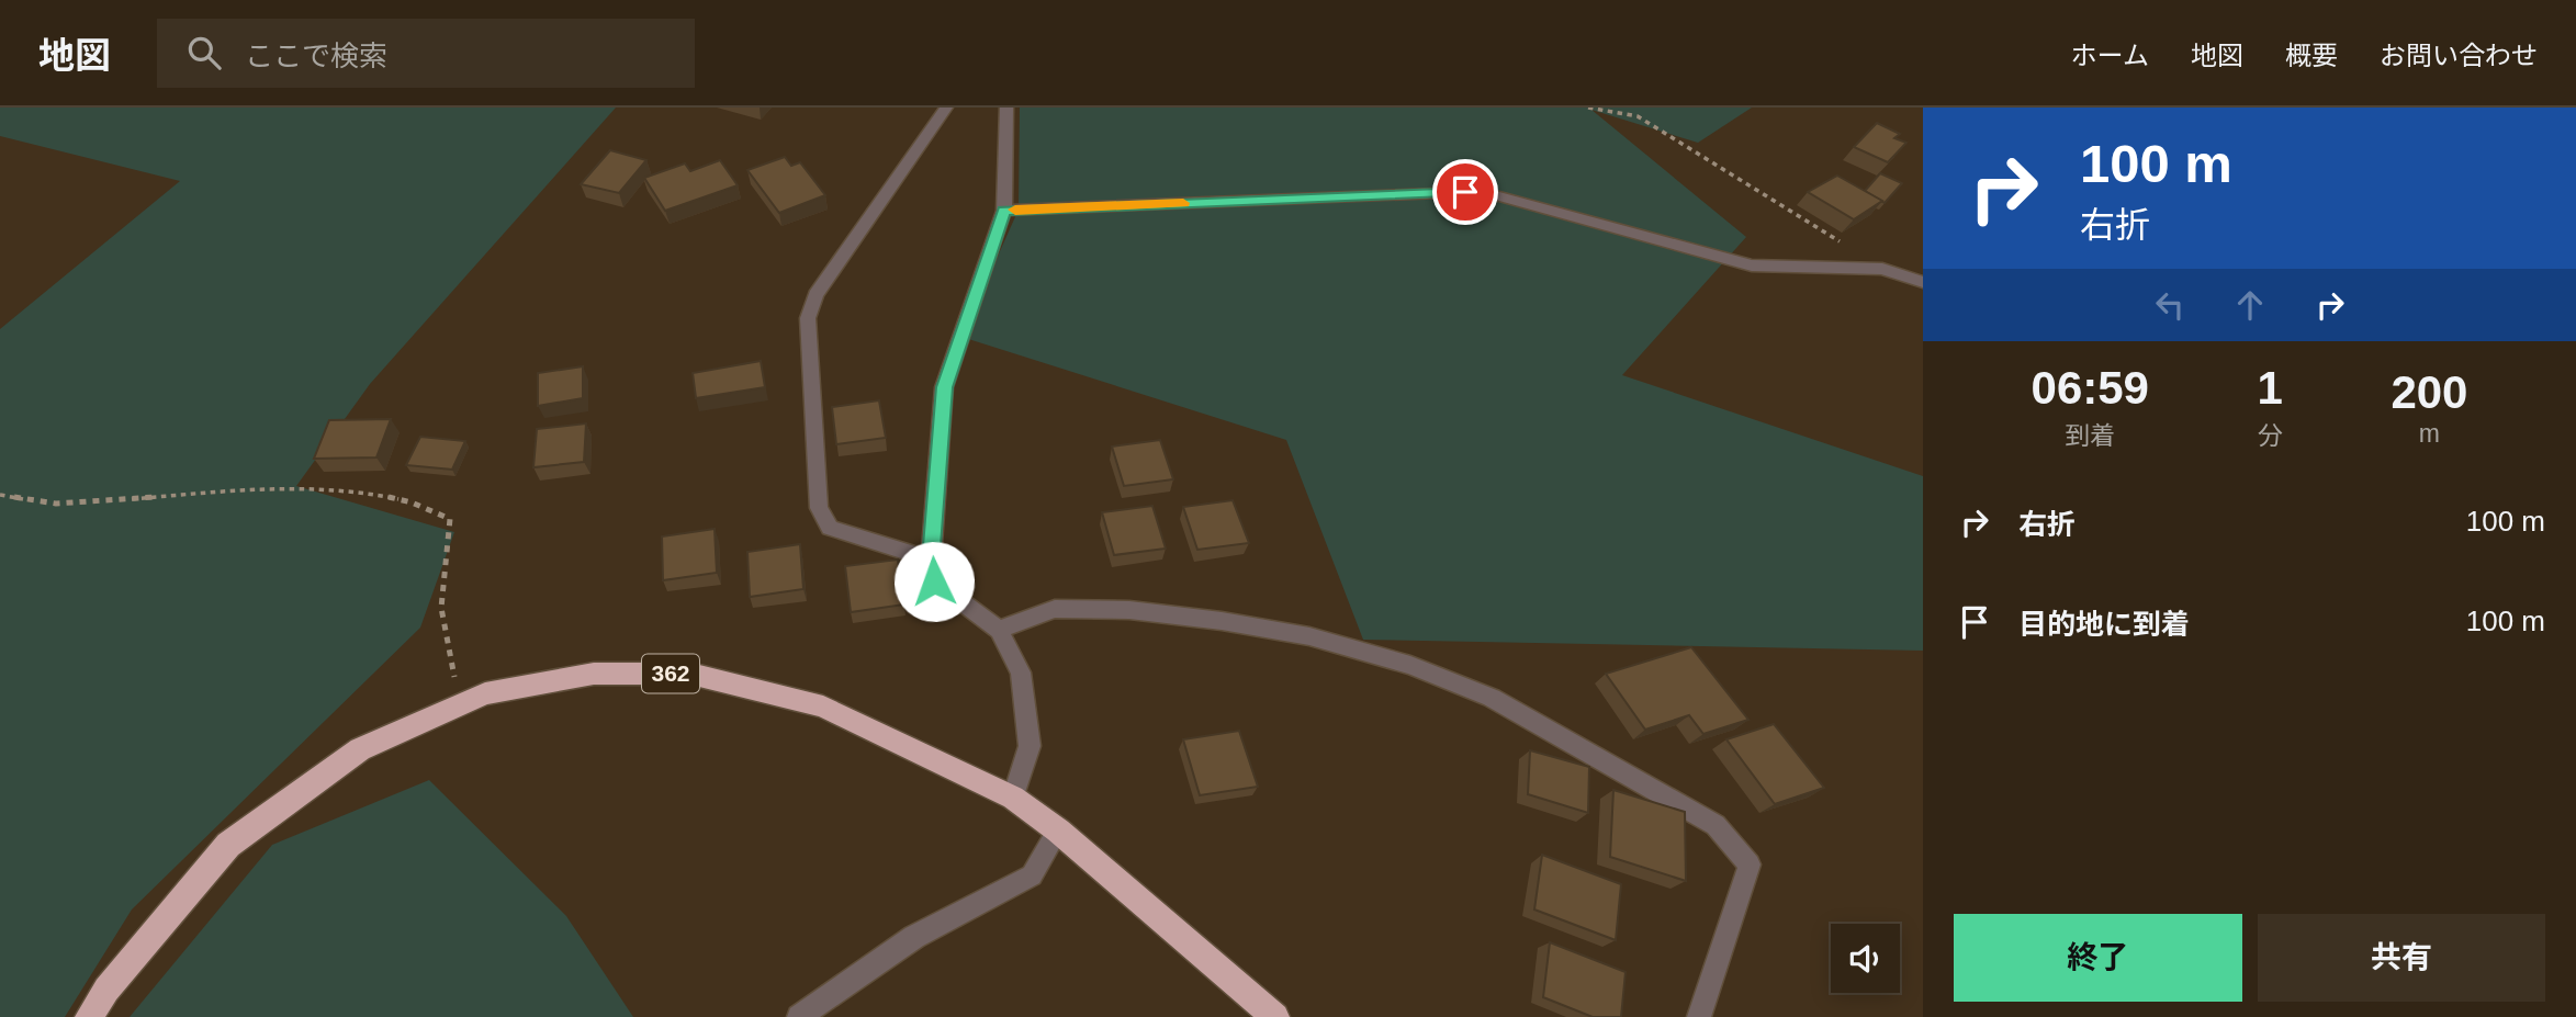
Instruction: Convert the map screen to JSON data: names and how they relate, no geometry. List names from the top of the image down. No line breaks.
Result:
{"streets":{"highway":["362"]},"page":{"header":"地図","search":"ここで検索","nav":["ホーム","地図","概要","お問い合わせ"],"turn":["100 m","右折"],"eta":["06:59","到着","1","分","200","m"],"list":[{"name":"右折","value":"100 m"},{"name":"目的地に到着","value":"100 m"}],"buttons":["終了","共有"]}}
